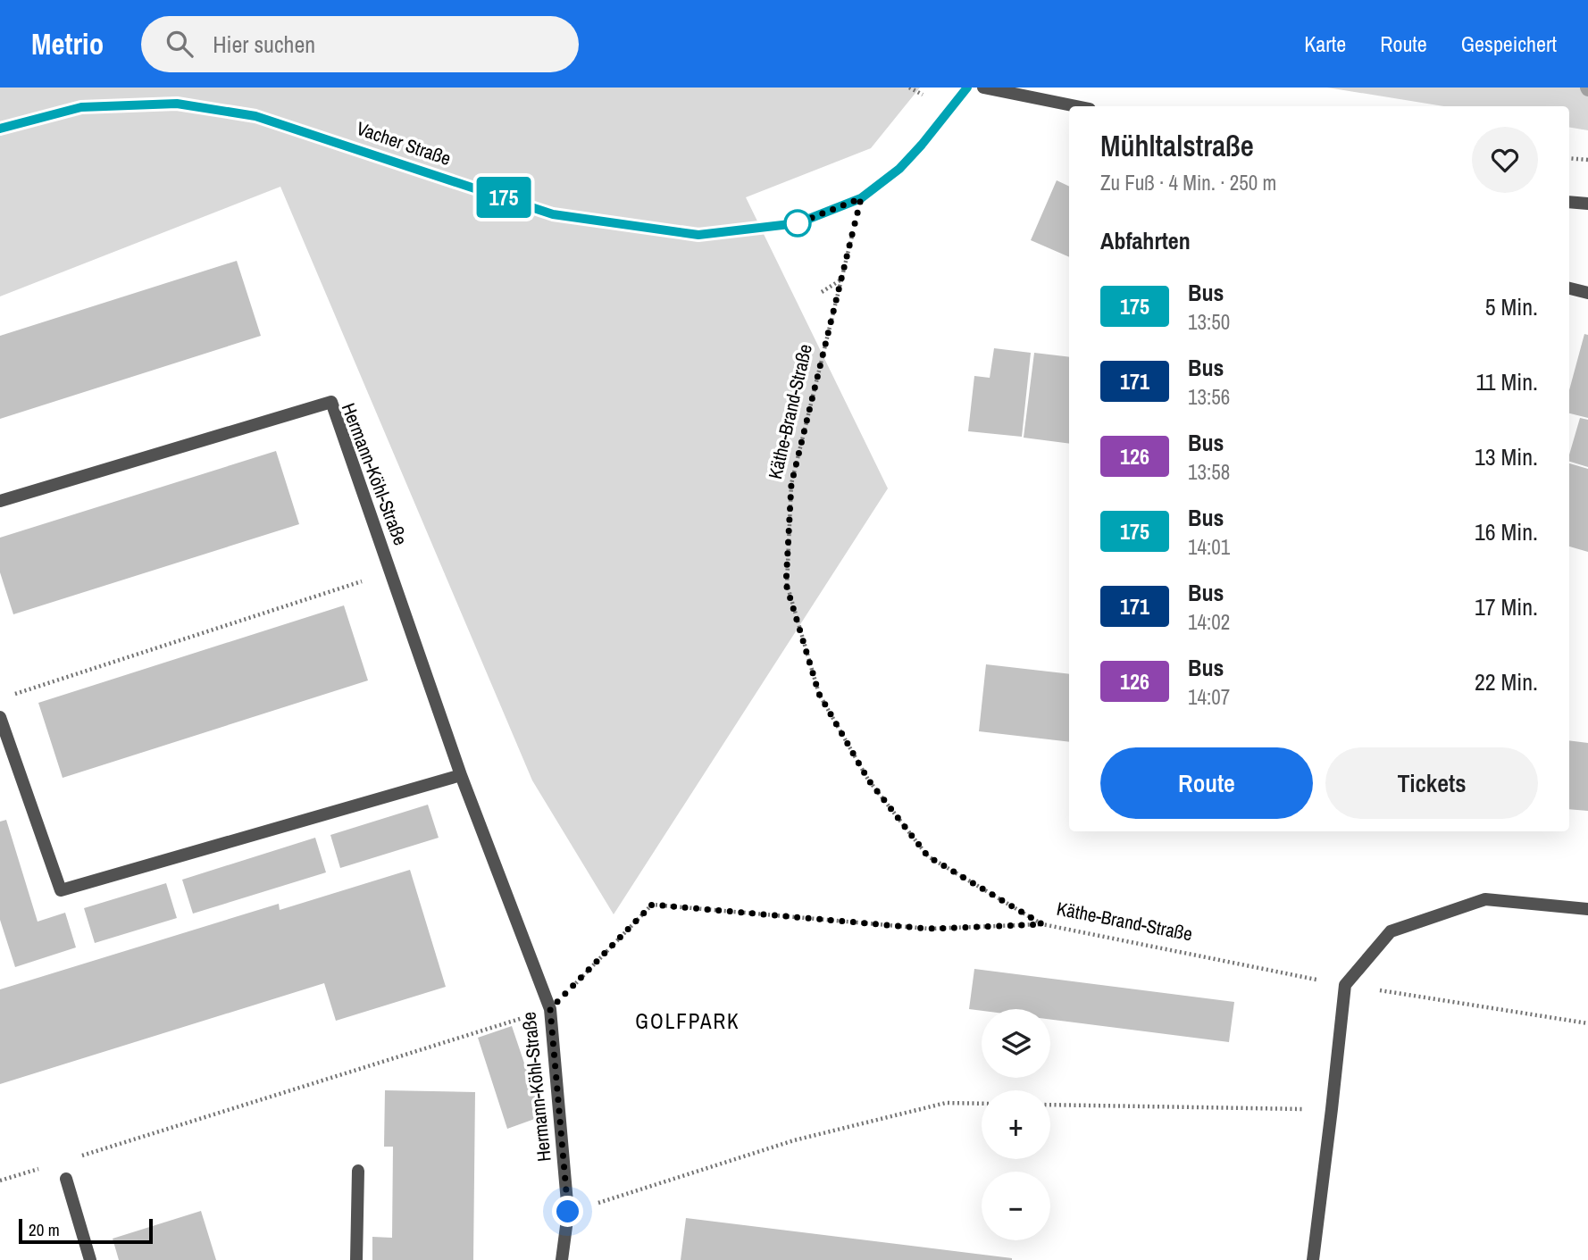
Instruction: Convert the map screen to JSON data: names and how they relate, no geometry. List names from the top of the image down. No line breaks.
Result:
{"streets":{"street":["Vacher Straße","Hermann-Köhl-Straße"],"path":["Käthe-Brand-Straße"]},"crossings":[["Vacher Straße","Käthe-Brand-Straße"]],"districts":["GOLFPARK"],"lines":["bus line 175"],"scale_bar":"20 m","page":{"header":"Metrio","search":"Hier suchen","nav":["Karte","Route","Gespeichert"],"on_map":"175","heading":[["Mühltalstraße","Zu Fuß · 4 Min. · 250 m"],"Abfahrten"],"list":[{"mark":"175","name":"Bus","note":"13:50","value":"5 Min."},{"mark":"171","name":"Bus","note":"13:56","value":"11 Min."},{"mark":"126","name":"Bus","note":"13:58","value":"13 Min."},{"mark":"175","name":"Bus","note":"14:01","value":"16 Min."},{"mark":"171","name":"Bus","note":"14:02","value":"17 Min."},{"mark":"126","name":"Bus","note":"14:07","value":"22 Min."}],"buttons":["Route","Tickets"],"map_buttons":["+","−"],"scale":"20 m"}}
